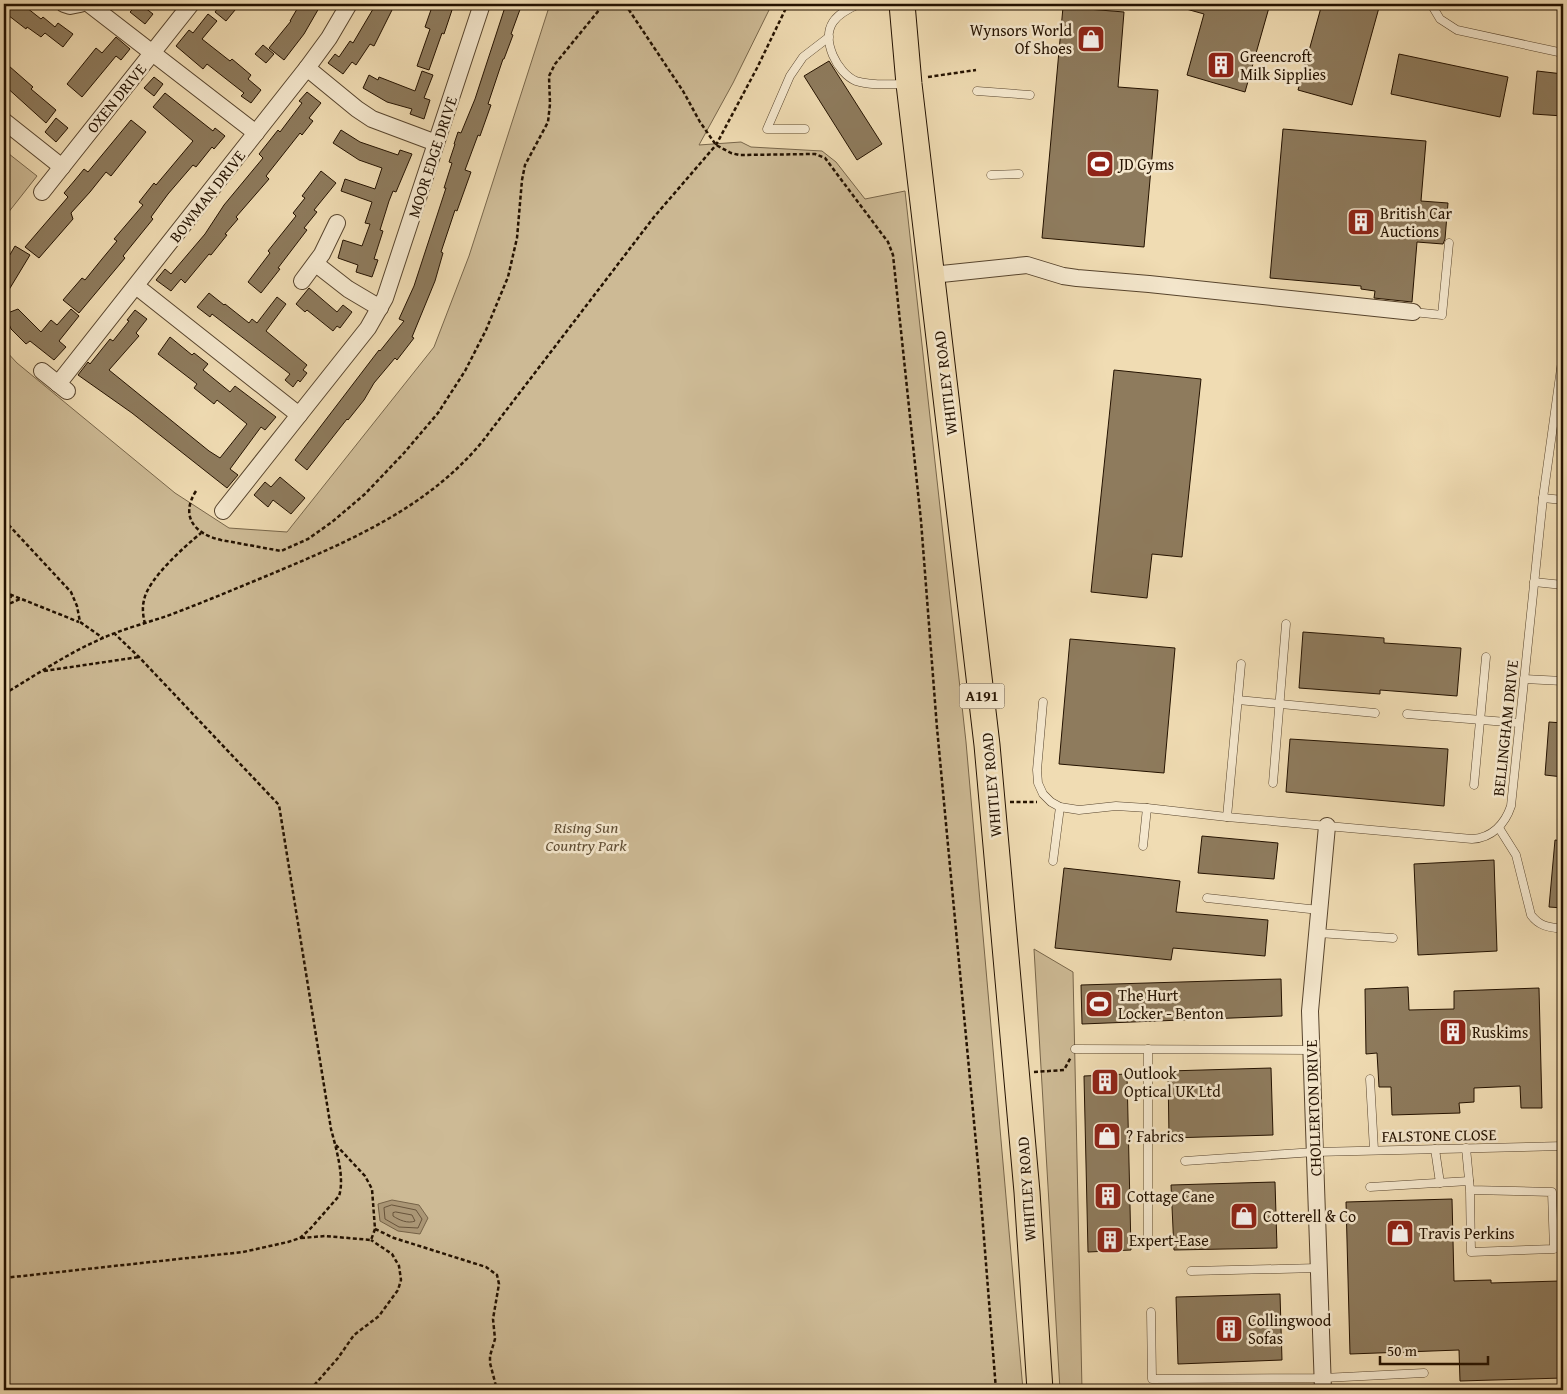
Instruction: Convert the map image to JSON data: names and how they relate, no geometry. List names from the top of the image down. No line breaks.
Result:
{"streets":{"main road":["WHITLEY ROAD","A191"],"street":["OXEN DRIVE","MOOR EDGE DRIVE","BOWMAN DRIVE","CHOLLERTON DRIVE"],"lane":["BELLINGHAM DRIVE","FALSTONE CLOSE"]},"crossings":[["CHOLLERTON DRIVE","FALSTONE CLOSE"]],"parks":["Rising Sun Country Park"],"places":{"shop":["Wynsors World Of Shoes","? Fabrics","Cotterell & Co","Travis Perkins"],"building":["Greencroft Milk Sipplies","British Car Auctions","Ruskims","Outlook Optical UK Ltd","Cottage Cane","Expert-Ease","Collingwood Sofas"],"sports":["JD Gyms","The Hurt Locker - Benton"]},"scale_bar":"50 m"}
